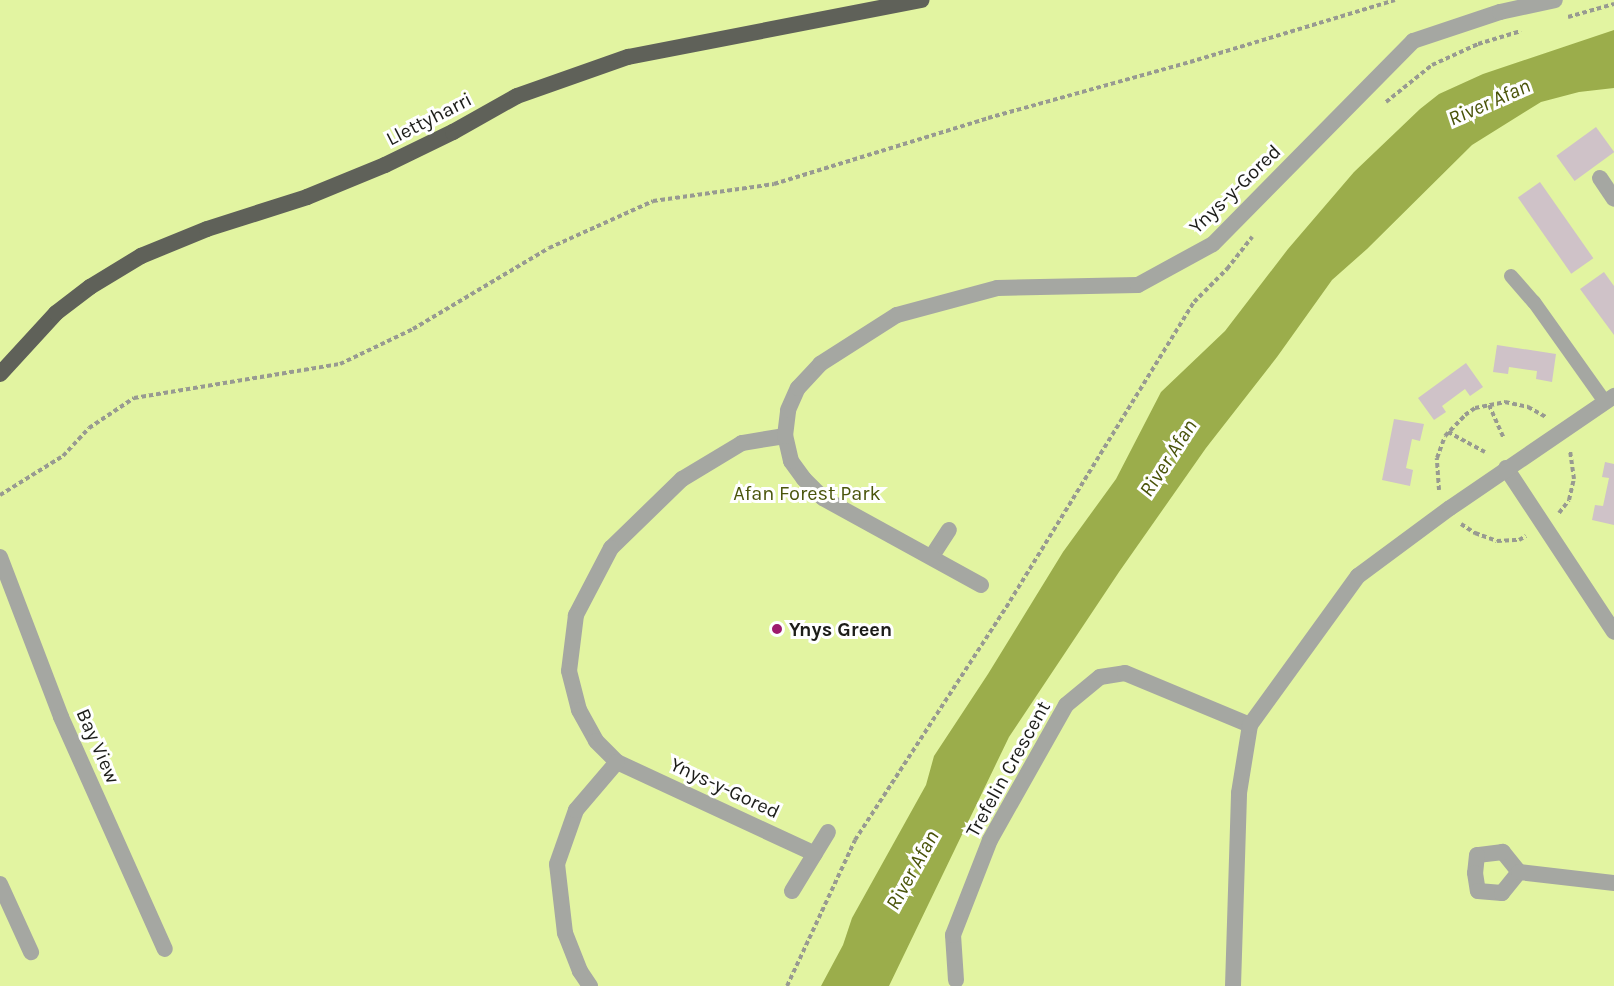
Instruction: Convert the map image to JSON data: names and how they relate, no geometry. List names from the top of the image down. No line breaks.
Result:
{"streets":{"main road":["Llettyharri"],"street":["Ynys-y-Gored","Bay View","Trefelin Crescent"]},"water":["River Afan"],"parks":["Afan Forest Park"],"places":["Ynys Green"]}
